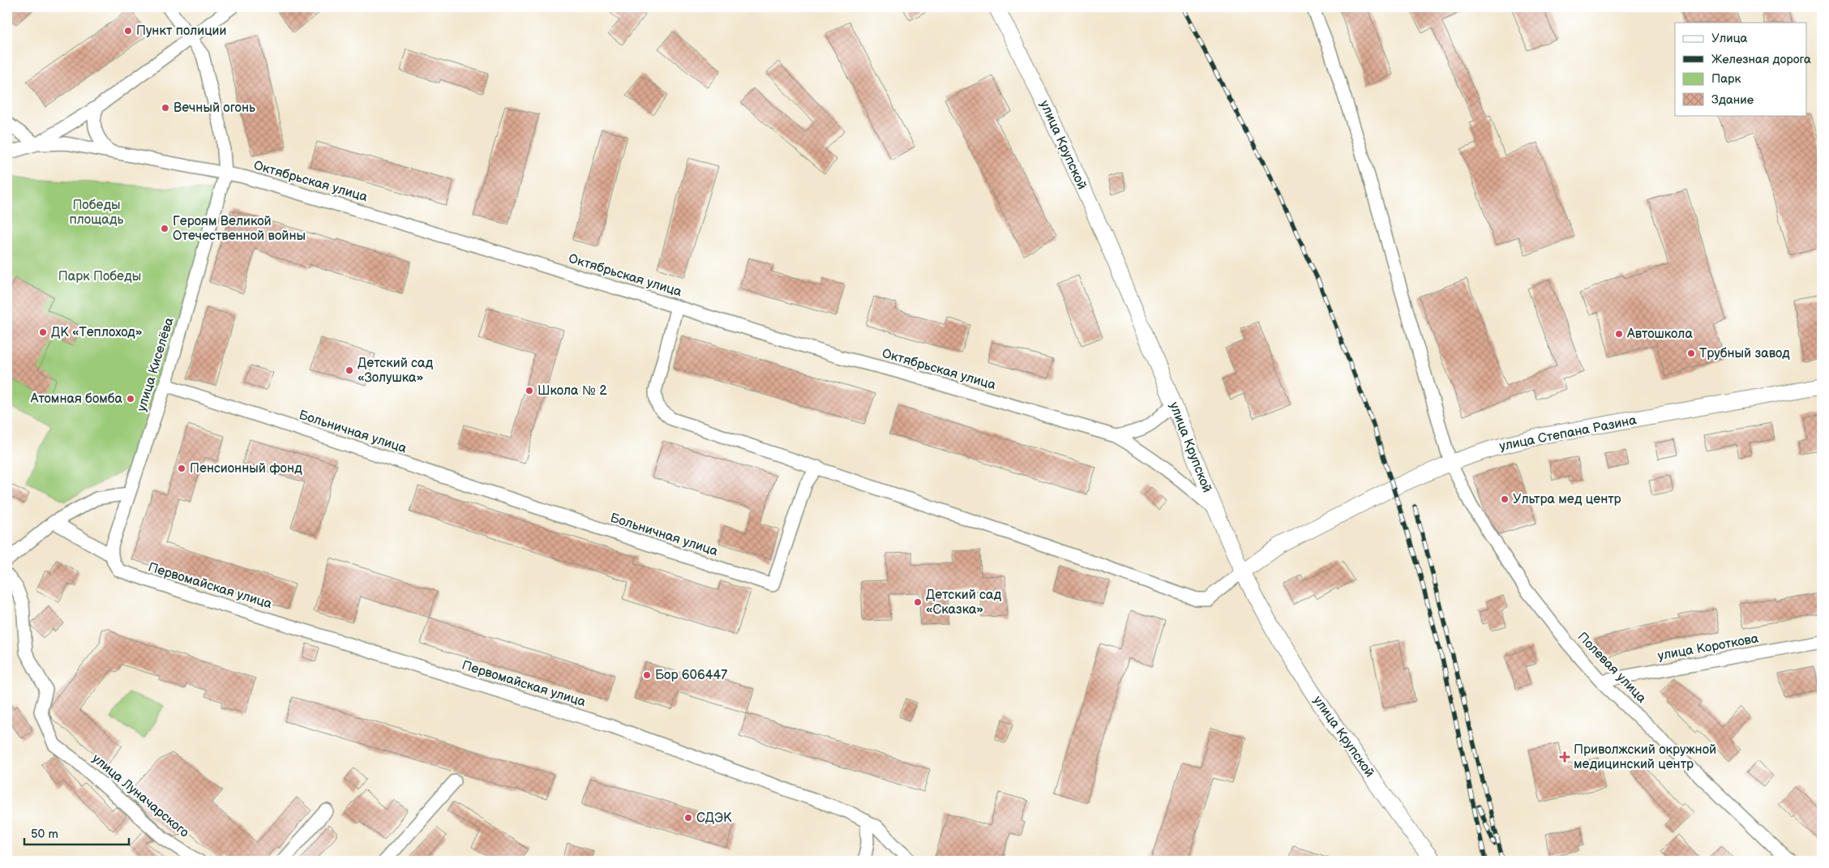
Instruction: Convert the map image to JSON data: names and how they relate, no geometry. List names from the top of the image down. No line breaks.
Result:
{"streets":{"street":["улица Крупской","Октябрьская улица","улица Киселёва","Больничная улица","улица Степана Разина","Первомайская улица","улица Короткова","Полевая улица","улица Луначарского"]},"crossings":[["улица Крупской","Октябрьская улица"],["улица Крупской","улица Степана Разина"],["Октябрьская улица","улица Киселёва"],["улица Киселёва","Больничная улица"],["улица Киселёва","Первомайская улица"],["улица Степана Разина","Полевая улица"],["улица Короткова","Полевая улица"]],"parks":["Победы площадь","Парк Победы"],"places":{"other":["Пункт полиции","Вечный огонь","Героям Великой Отечественной войны","ДК «Теплоход»","Автошкола","Трубный завод","Детский сад «Золушка»","Школа № 2","Атомная бомба","Пенсионный фонд","Ультра мед центр","Детский сад «Сказка»","Бор 606447","СДЭК"],"health":["Приволжский окружной медицинский центр"]},"legend":["Улица","Железная дорога","Парк","Здание"],"scale_bar":"50 m"}
